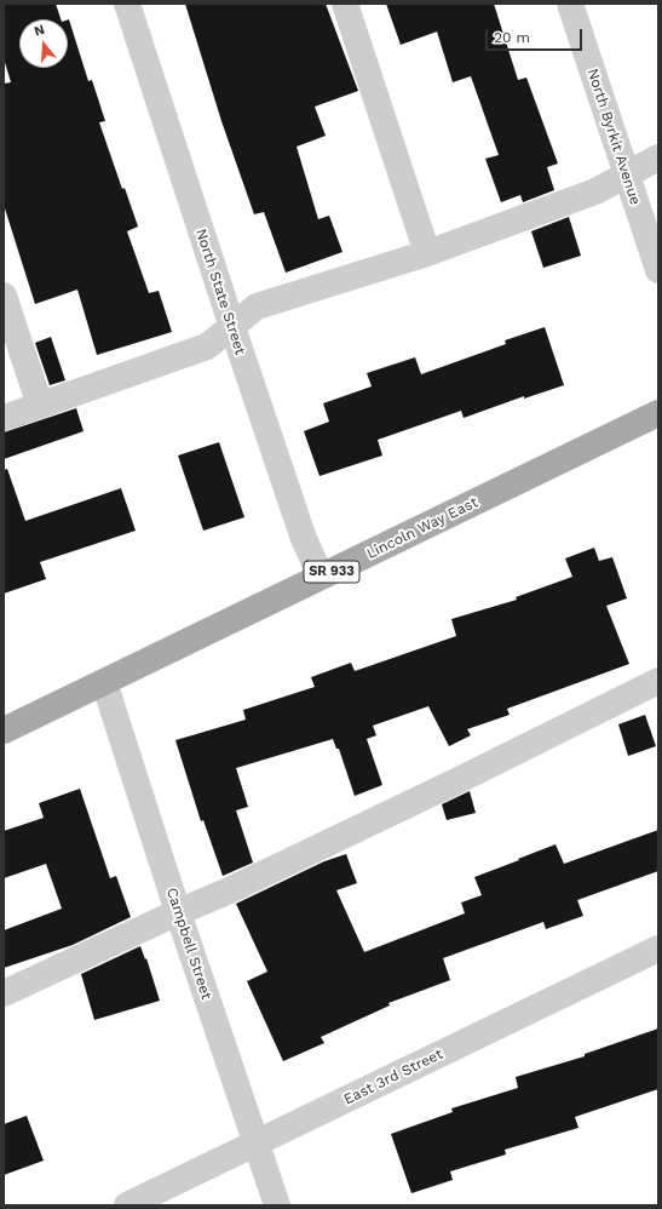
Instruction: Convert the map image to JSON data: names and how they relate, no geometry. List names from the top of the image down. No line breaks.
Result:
{"streets":{"main road":["Lincoln Way East","SR 933"],"street":["North Byrkit Avenue","North State Street","Campbell Street","East 3rd Street"]},"crossings":[["North State Street","Lincoln Way East"],["Lincoln Way East","Campbell Street"],["Campbell Street","East 3rd Street"]],"scale_bar":"20 m","north":"top"}
